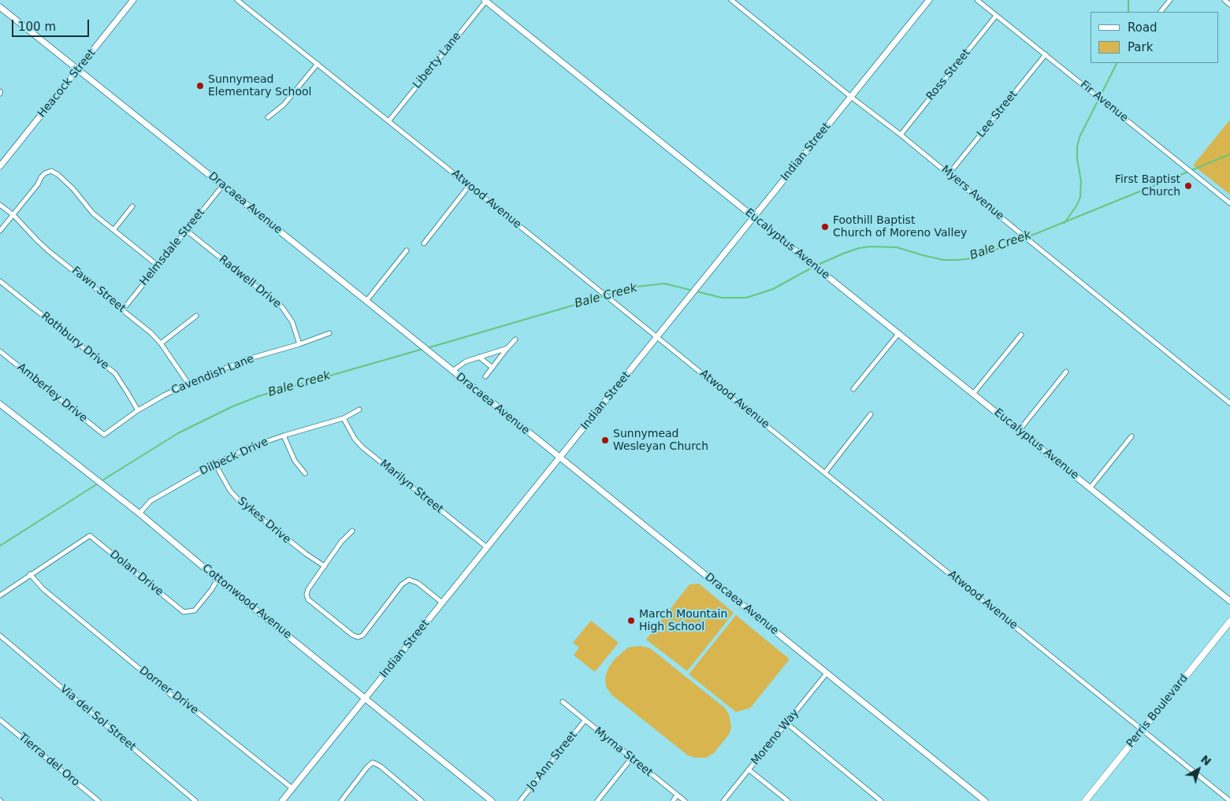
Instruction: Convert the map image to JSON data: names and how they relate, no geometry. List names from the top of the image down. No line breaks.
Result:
{"streets":{"main road":["Perris Boulevard"],"street":["Liberty Lane","Ross Street","Heacock Street","Fir Avenue","Lee Street","Indian Street","Myers Avenue","Atwood Avenue","Dracaea Avenue","Eucalyptus Avenue","Helmsdale Street","Radwell Drive","Fawn Street","Rothbury Drive","Cavendish Lane","Amberley Drive","Dilbeck Drive","Marilyn Street","Sykes Drive","Dolan Drive","Cottonwood Avenue","Dorner Drive","Via del Sol Street","Moreno Way","Myrna Street","Tierra del Oro","Jo Ann Street"]},"crossings":[["Liberty Lane","Atwood Avenue"],["Liberty Lane","Eucalyptus Avenue"],["Ross Street","Fir Avenue"],["Ross Street","Myers Avenue"],["Heacock Street","Dracaea Avenue"],["Fir Avenue","Lee Street"],["Lee Street","Myers Avenue"],["Indian Street","Myers Avenue"],["Indian Street","Atwood Avenue"],["Indian Street","Dracaea Avenue"],["Indian Street","Eucalyptus Avenue"],["Indian Street","Marilyn Street"],["Indian Street","Cottonwood Avenue"],["Indian Street","Dorner Drive"],["Atwood Avenue","Perris Boulevard"],["Dracaea Avenue","Helmsdale Street"],["Dracaea Avenue","Moreno Way"],["Helmsdale Street","Radwell Drive"],["Helmsdale Street","Fawn Street"],["Radwell Drive","Cavendish Lane"],["Fawn Street","Cavendish Lane"],["Rothbury Drive","Cavendish Lane"],["Cavendish Lane","Amberley Drive"],["Dilbeck Drive","Marilyn Street"],["Dilbeck Drive","Sykes Drive"],["Dilbeck Drive","Cottonwood Avenue"],["Dolan Drive","Cottonwood Avenue"],["Dolan Drive","Dorner Drive"],["Myrna Street","Jo Ann Street"]],"water":["Bale Creek"],"places":["Sunnymead Elementary School","First Baptist Church","Foothill Baptist Church of Moreno Valley","Sunnymead Wesleyan Church","March Mountain High School"],"legend":["Road","Park"],"scale_bar":"100 m","north":"top right"}
